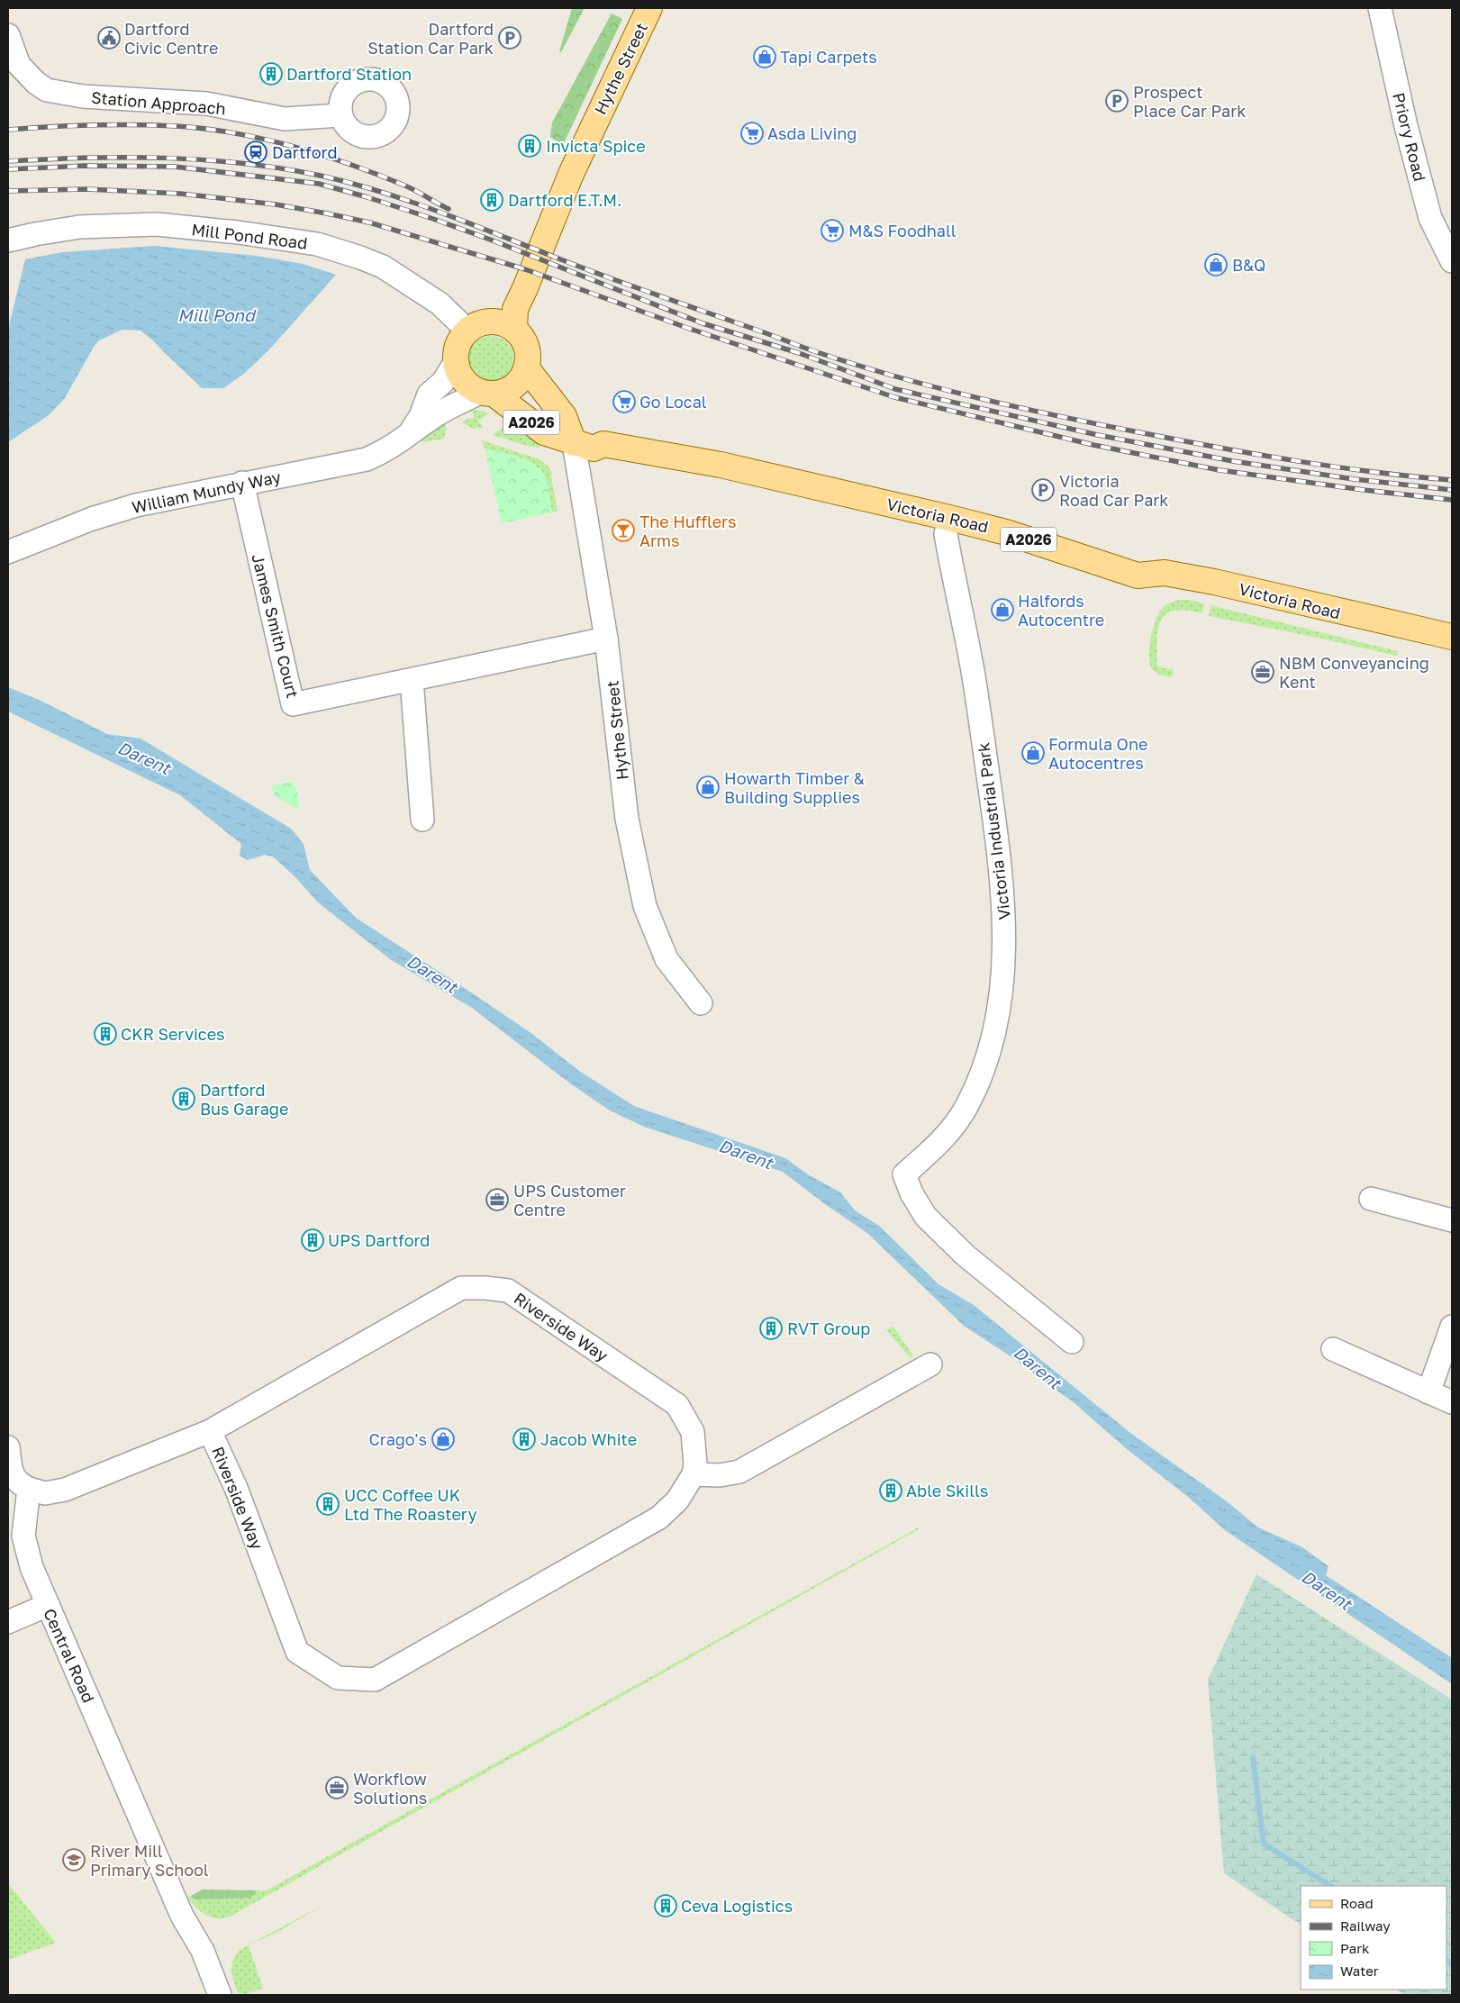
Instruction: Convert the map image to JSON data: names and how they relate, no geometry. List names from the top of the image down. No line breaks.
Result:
{"streets":{"main road":["Hythe Street","A2026","Victoria Road"],"street":["Station Approach","Priory Road","Mill Pond Road","William Mundy Way","James Smith Court","Victoria Industrial Park","Riverside Way","Central Road"]},"crossings":[["Hythe Street","Mill Pond Road"],["Hythe Street","William Mundy Way"],["Hythe Street","Victoria Road"],["Hythe Street","James Smith Court"],["Mill Pond Road","William Mundy Way"],["Mill Pond Road","Victoria Road"],["William Mundy Way","Victoria Road"],["William Mundy Way","James Smith Court"],["Victoria Road","Victoria Industrial Park"]],"water":["Mill Pond","Darent"],"places":{"public building":["Dartford Civic Centre"],"parking":["Dartford Station Car Park","Prospect Place Car Park","Victoria Road Car Park"],"shop":["Tapi Carpets","B&Q","Halfords Autocentre","Formula One Autocentres","Howarth Timber & Building Supplies","Crago's"],"building":["Dartford Station","Invicta Spice","Dartford E.T.M.","CKR Services","Dartford Bus Garage","UPS Dartford","RVT Group","Jacob White","Able Skills","UCC Coffee UK Ltd The Roastery","Ceva Logistics"],"supermarket":["Asda Living","M&S Foodhall","Go Local"],"station":["Dartford"],"bar":["The Hufflers Arms"],"office":["NBM Conveyancing Kent","UPS Customer Centre","Workflow Solutions"],"school or university":["River Mill Primary School"]},"legend":["Road","Railway","Park","Water"]}
